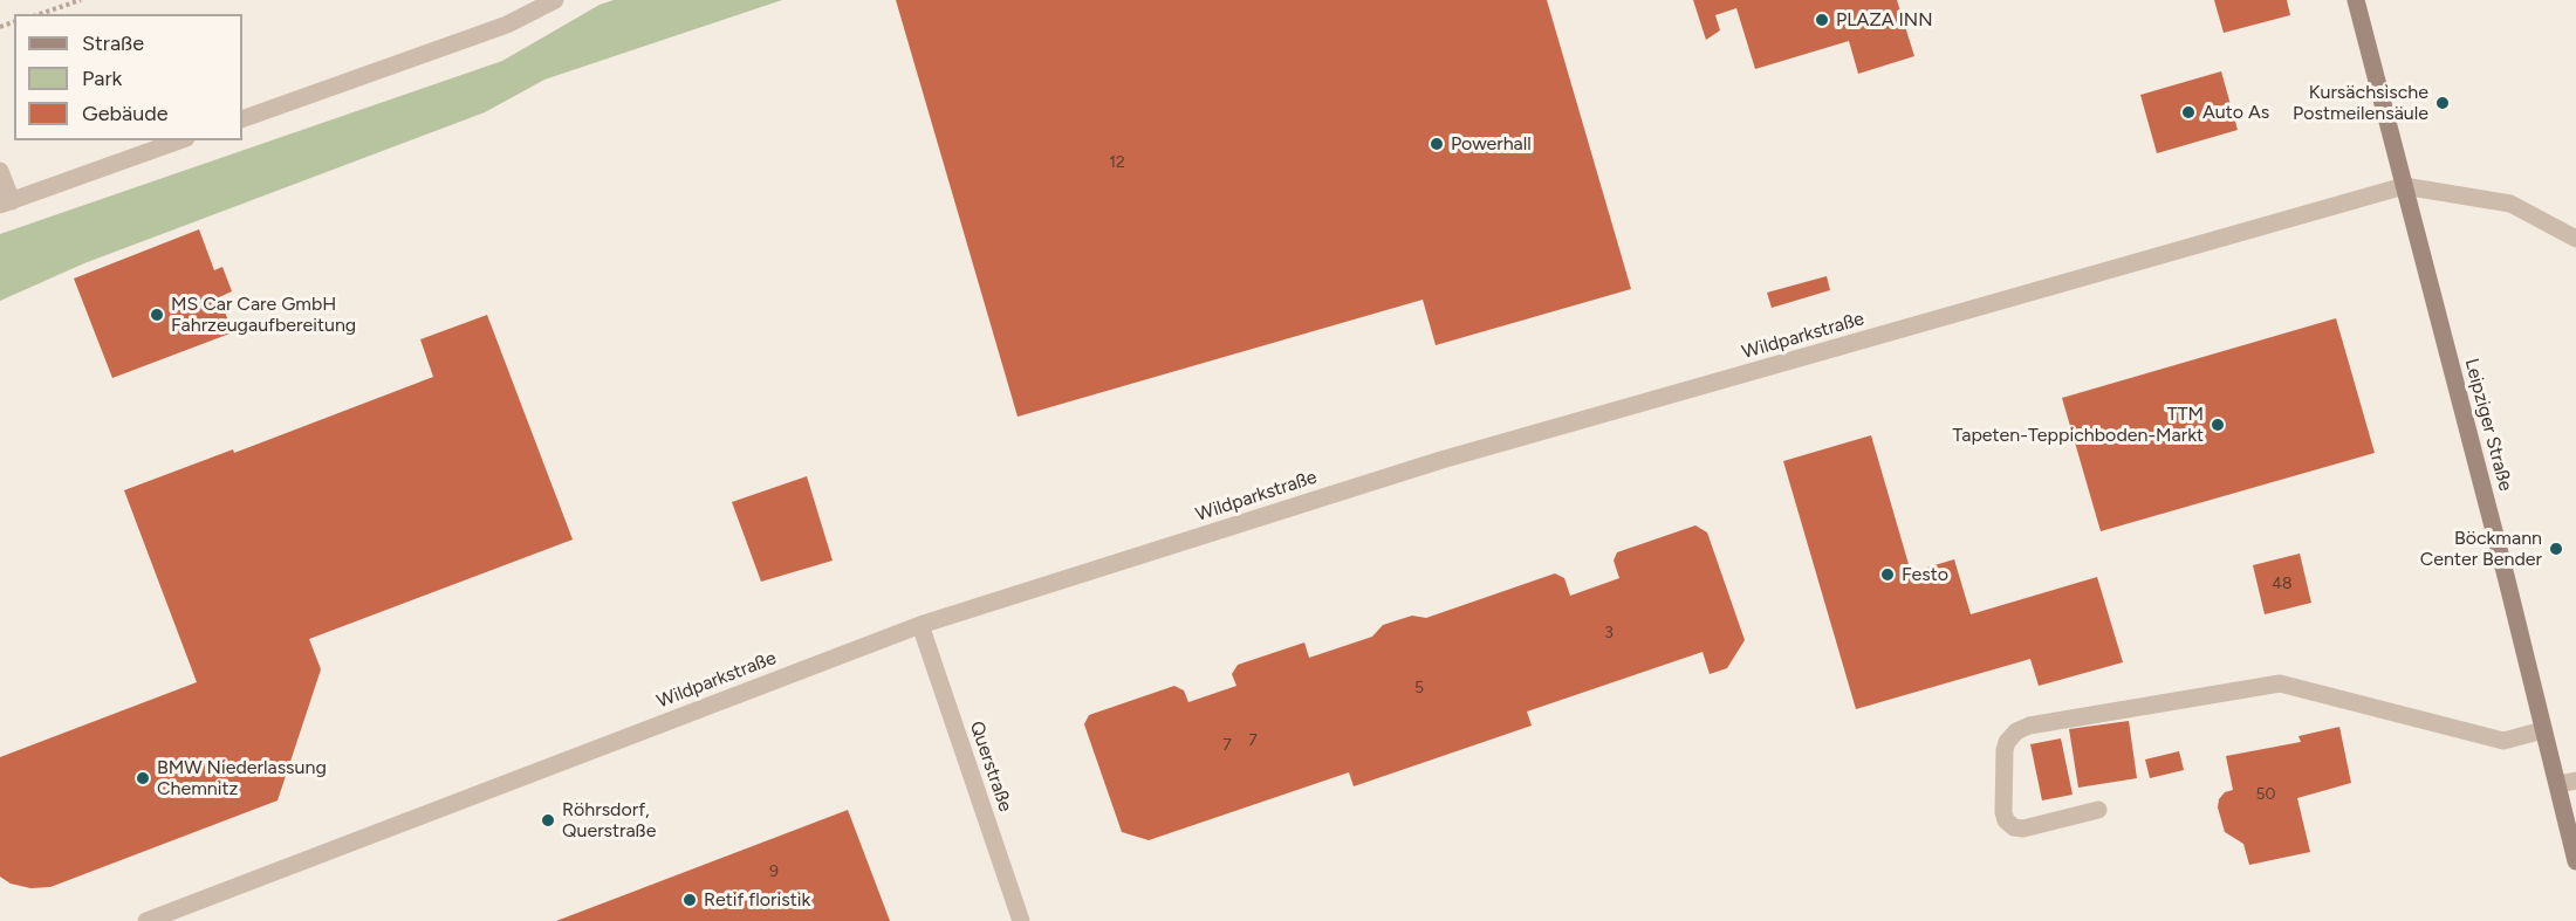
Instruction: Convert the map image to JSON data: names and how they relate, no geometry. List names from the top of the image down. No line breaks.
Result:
{"streets":{"main road":["Leipziger Straße"],"street":["Wildparkstraße","Querstraße"]},"crossings":[["Wildparkstraße","Leipziger Straße"],["Wildparkstraße","Querstraße"]],"places":["PLAZA INN","Kursächsische Postmeilensäule","Auto As","Powerhall","MS Car Care GmbH Fahrzeugaufbereitung","TTM Tapeten-Teppichboden-Markt","Böckmann Center Bender","Festo","BMW Niederlassung Chemnitz","Röhrsdorf, Querstraße","Retif floristik"],"house_numbers":["12","48","3","5","7","7","50","9"],"legend":["Straße","Park","Gebäude"]}
